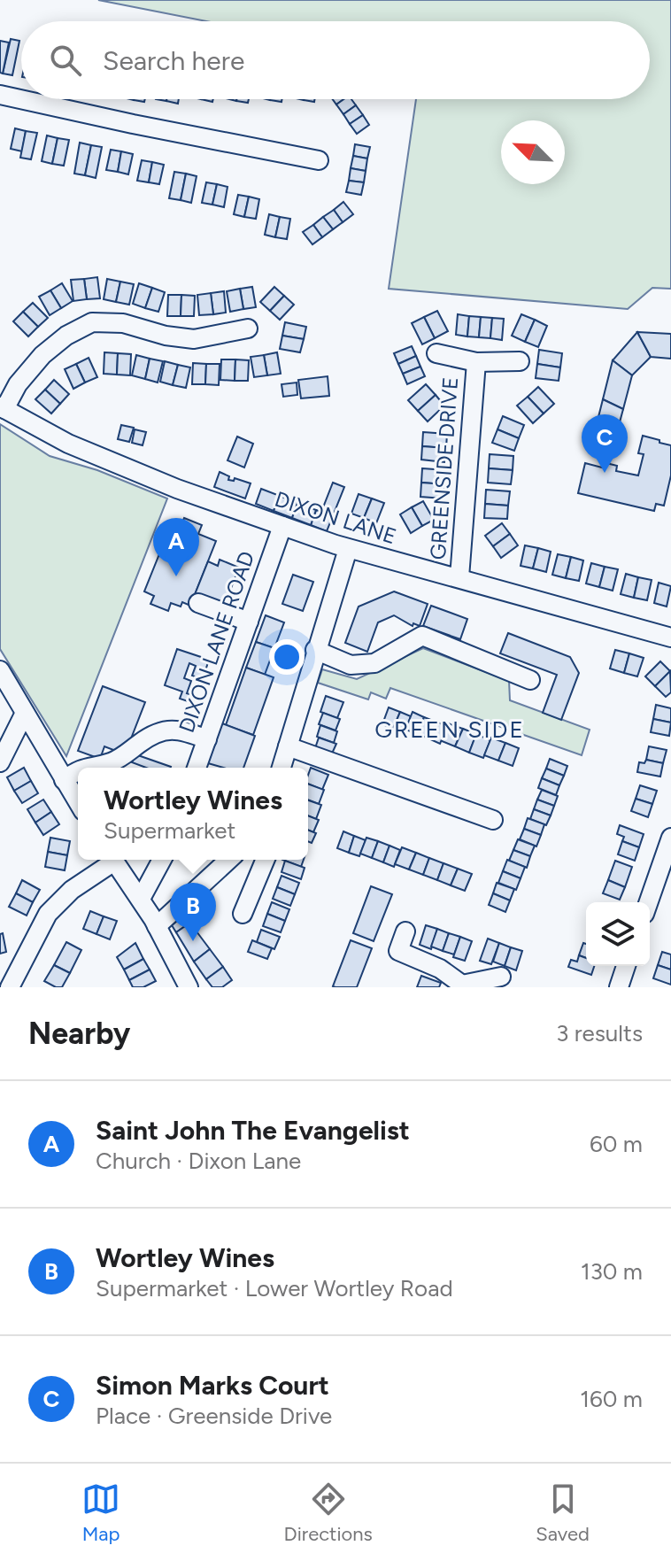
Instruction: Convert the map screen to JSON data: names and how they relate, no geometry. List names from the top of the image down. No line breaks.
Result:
{"streets":{"street":["GREENSIDE DRIVE","DIXON LANE","DIXON LANE ROAD"]},"crossings":[["GREENSIDE DRIVE","DIXON LANE"],["DIXON LANE","DIXON LANE ROAD"]],"districts":["GREEN SIDE"],"north":"top left","page":{"search":"Search here","pins":["C","A","B"],"popup":["Wortley Wines","Supermarket"],"heading":["Nearby","3 results"],"list":[{"mark":"A","name":"Saint John The Evangelist","note":"Church · Dixon Lane","value":"60 m"},{"mark":"B","name":"Wortley Wines","note":"Supermarket · Lower Wortley Road","value":"130 m"},{"mark":"C","name":"Simon Marks Court","note":"Place · Greenside Drive","value":"160 m"}],"nav":["Map","Directions","Saved"]}}
